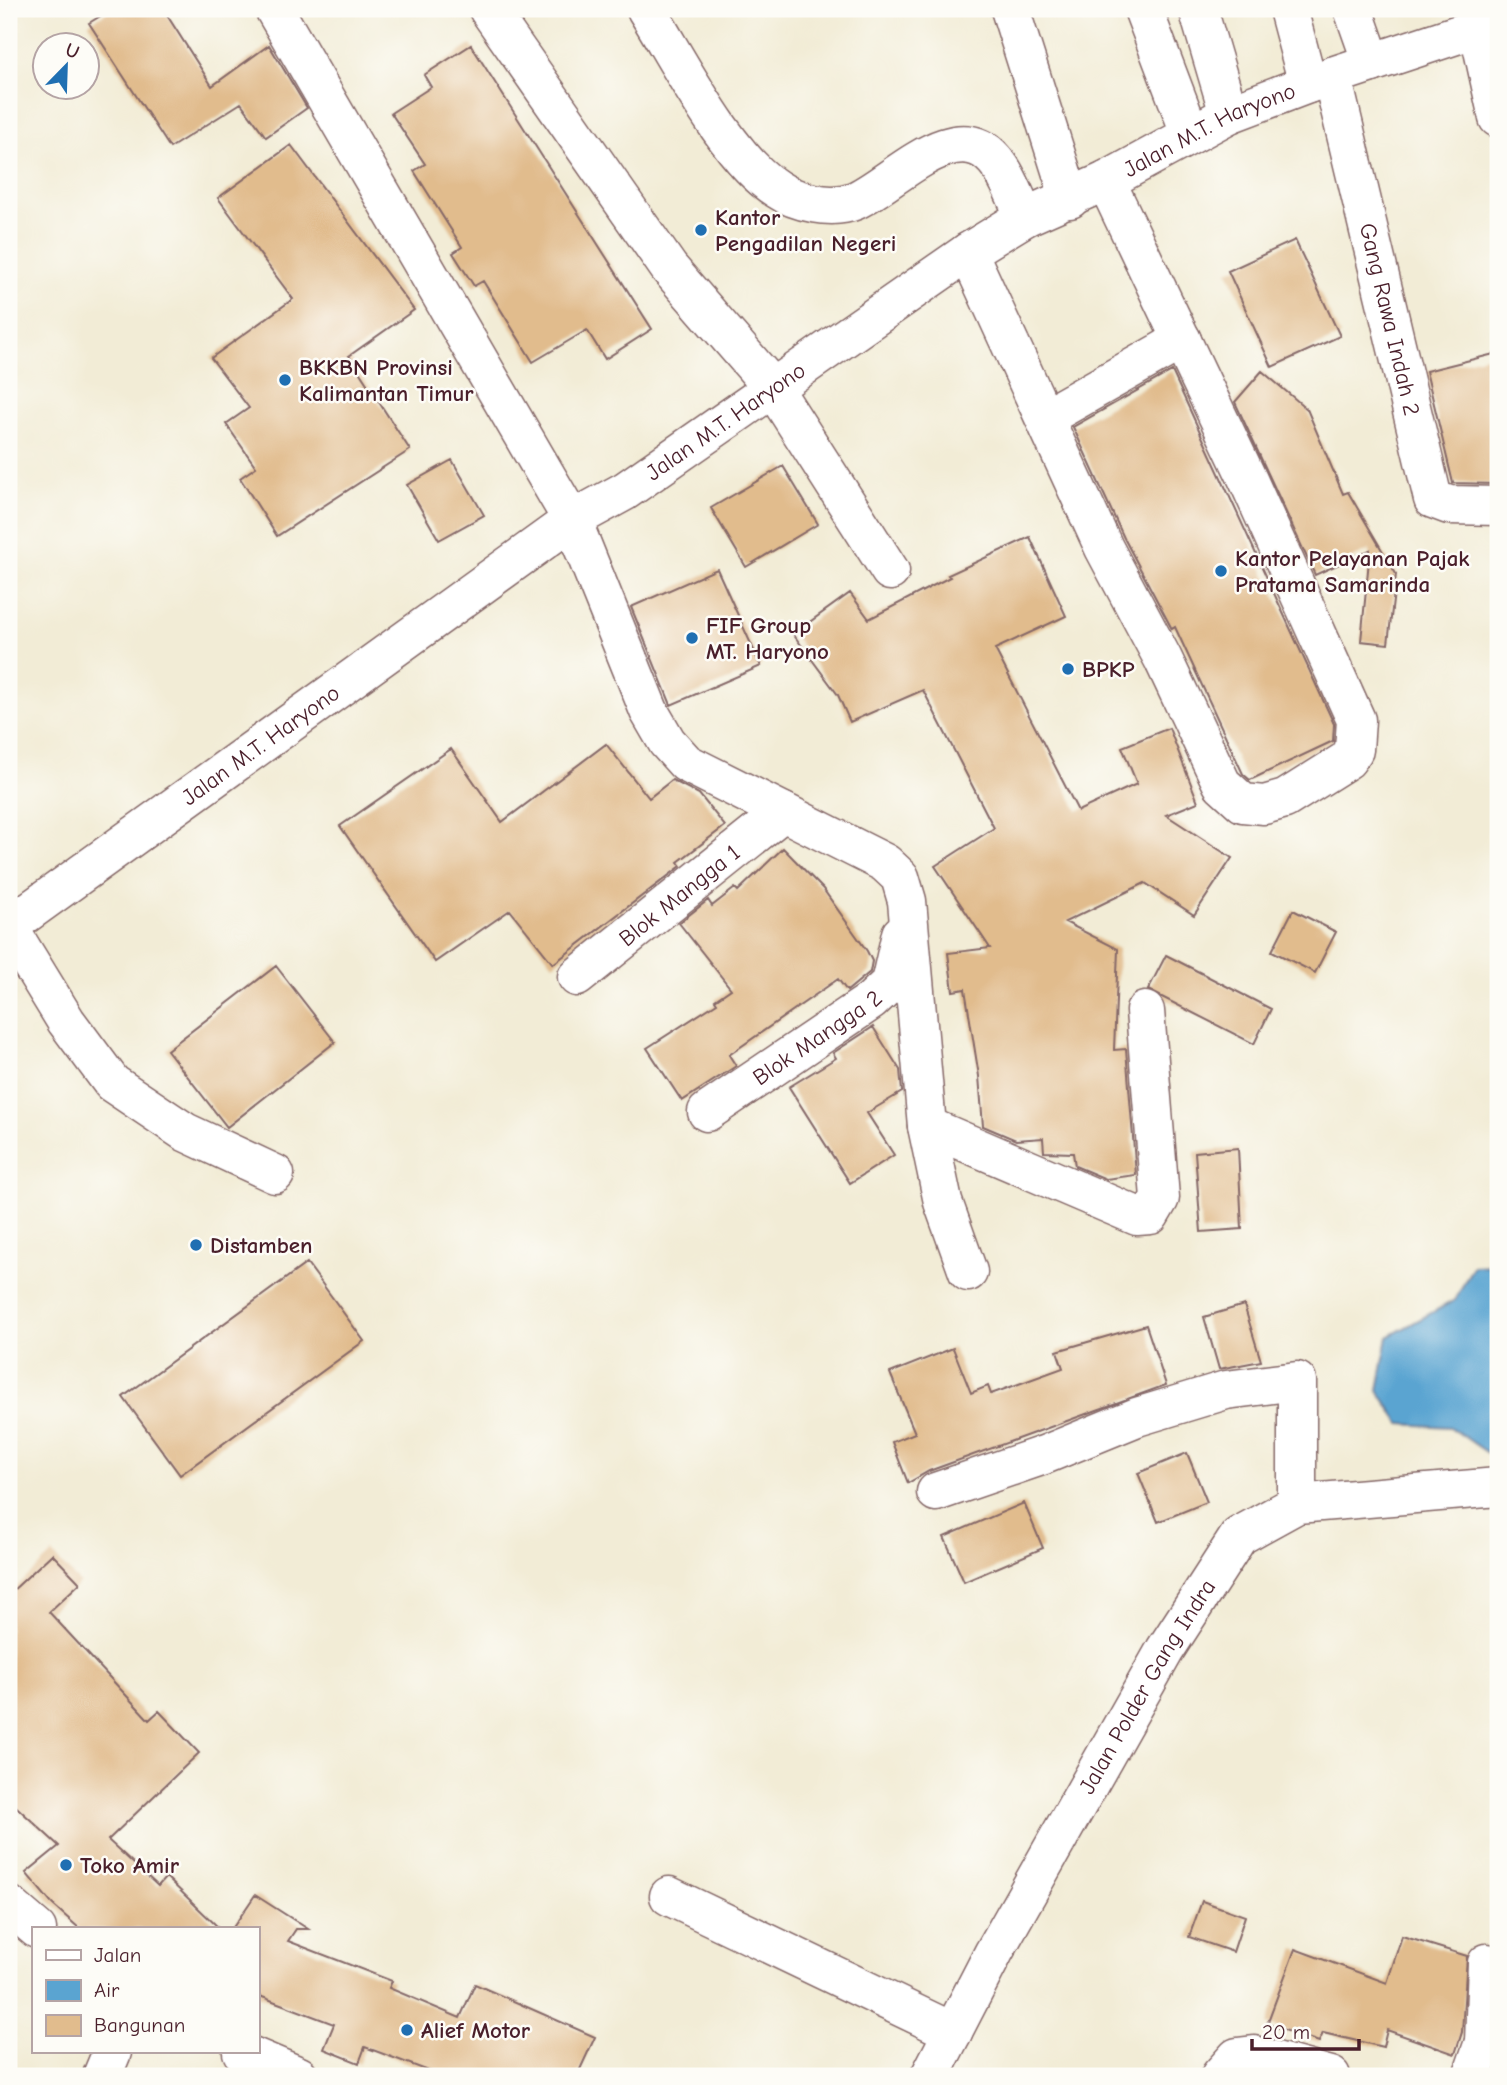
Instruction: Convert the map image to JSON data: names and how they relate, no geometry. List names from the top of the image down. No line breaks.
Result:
{"streets":{"street":["Jalan M.T. Haryono","Gang Rawa Indah 2","Blok Mangga 1","Blok Mangga 2","Jalan Polder Gang Indra"]},"crossings":[["Jalan M.T. Haryono","Gang Rawa Indah 2"]],"places":["Kantor Pengadilan Negeri","BKKBN Provinsi Kalimantan Timur","Kantor Pelayanan Pajak Pratama Samarinda","FIF Group MT. Haryono","BPKP","Distamben","Toko Amir","Alief Motor"],"legend":["Jalan","Air","Bangunan"],"scale_bar":"20 m","north":"top right"}
